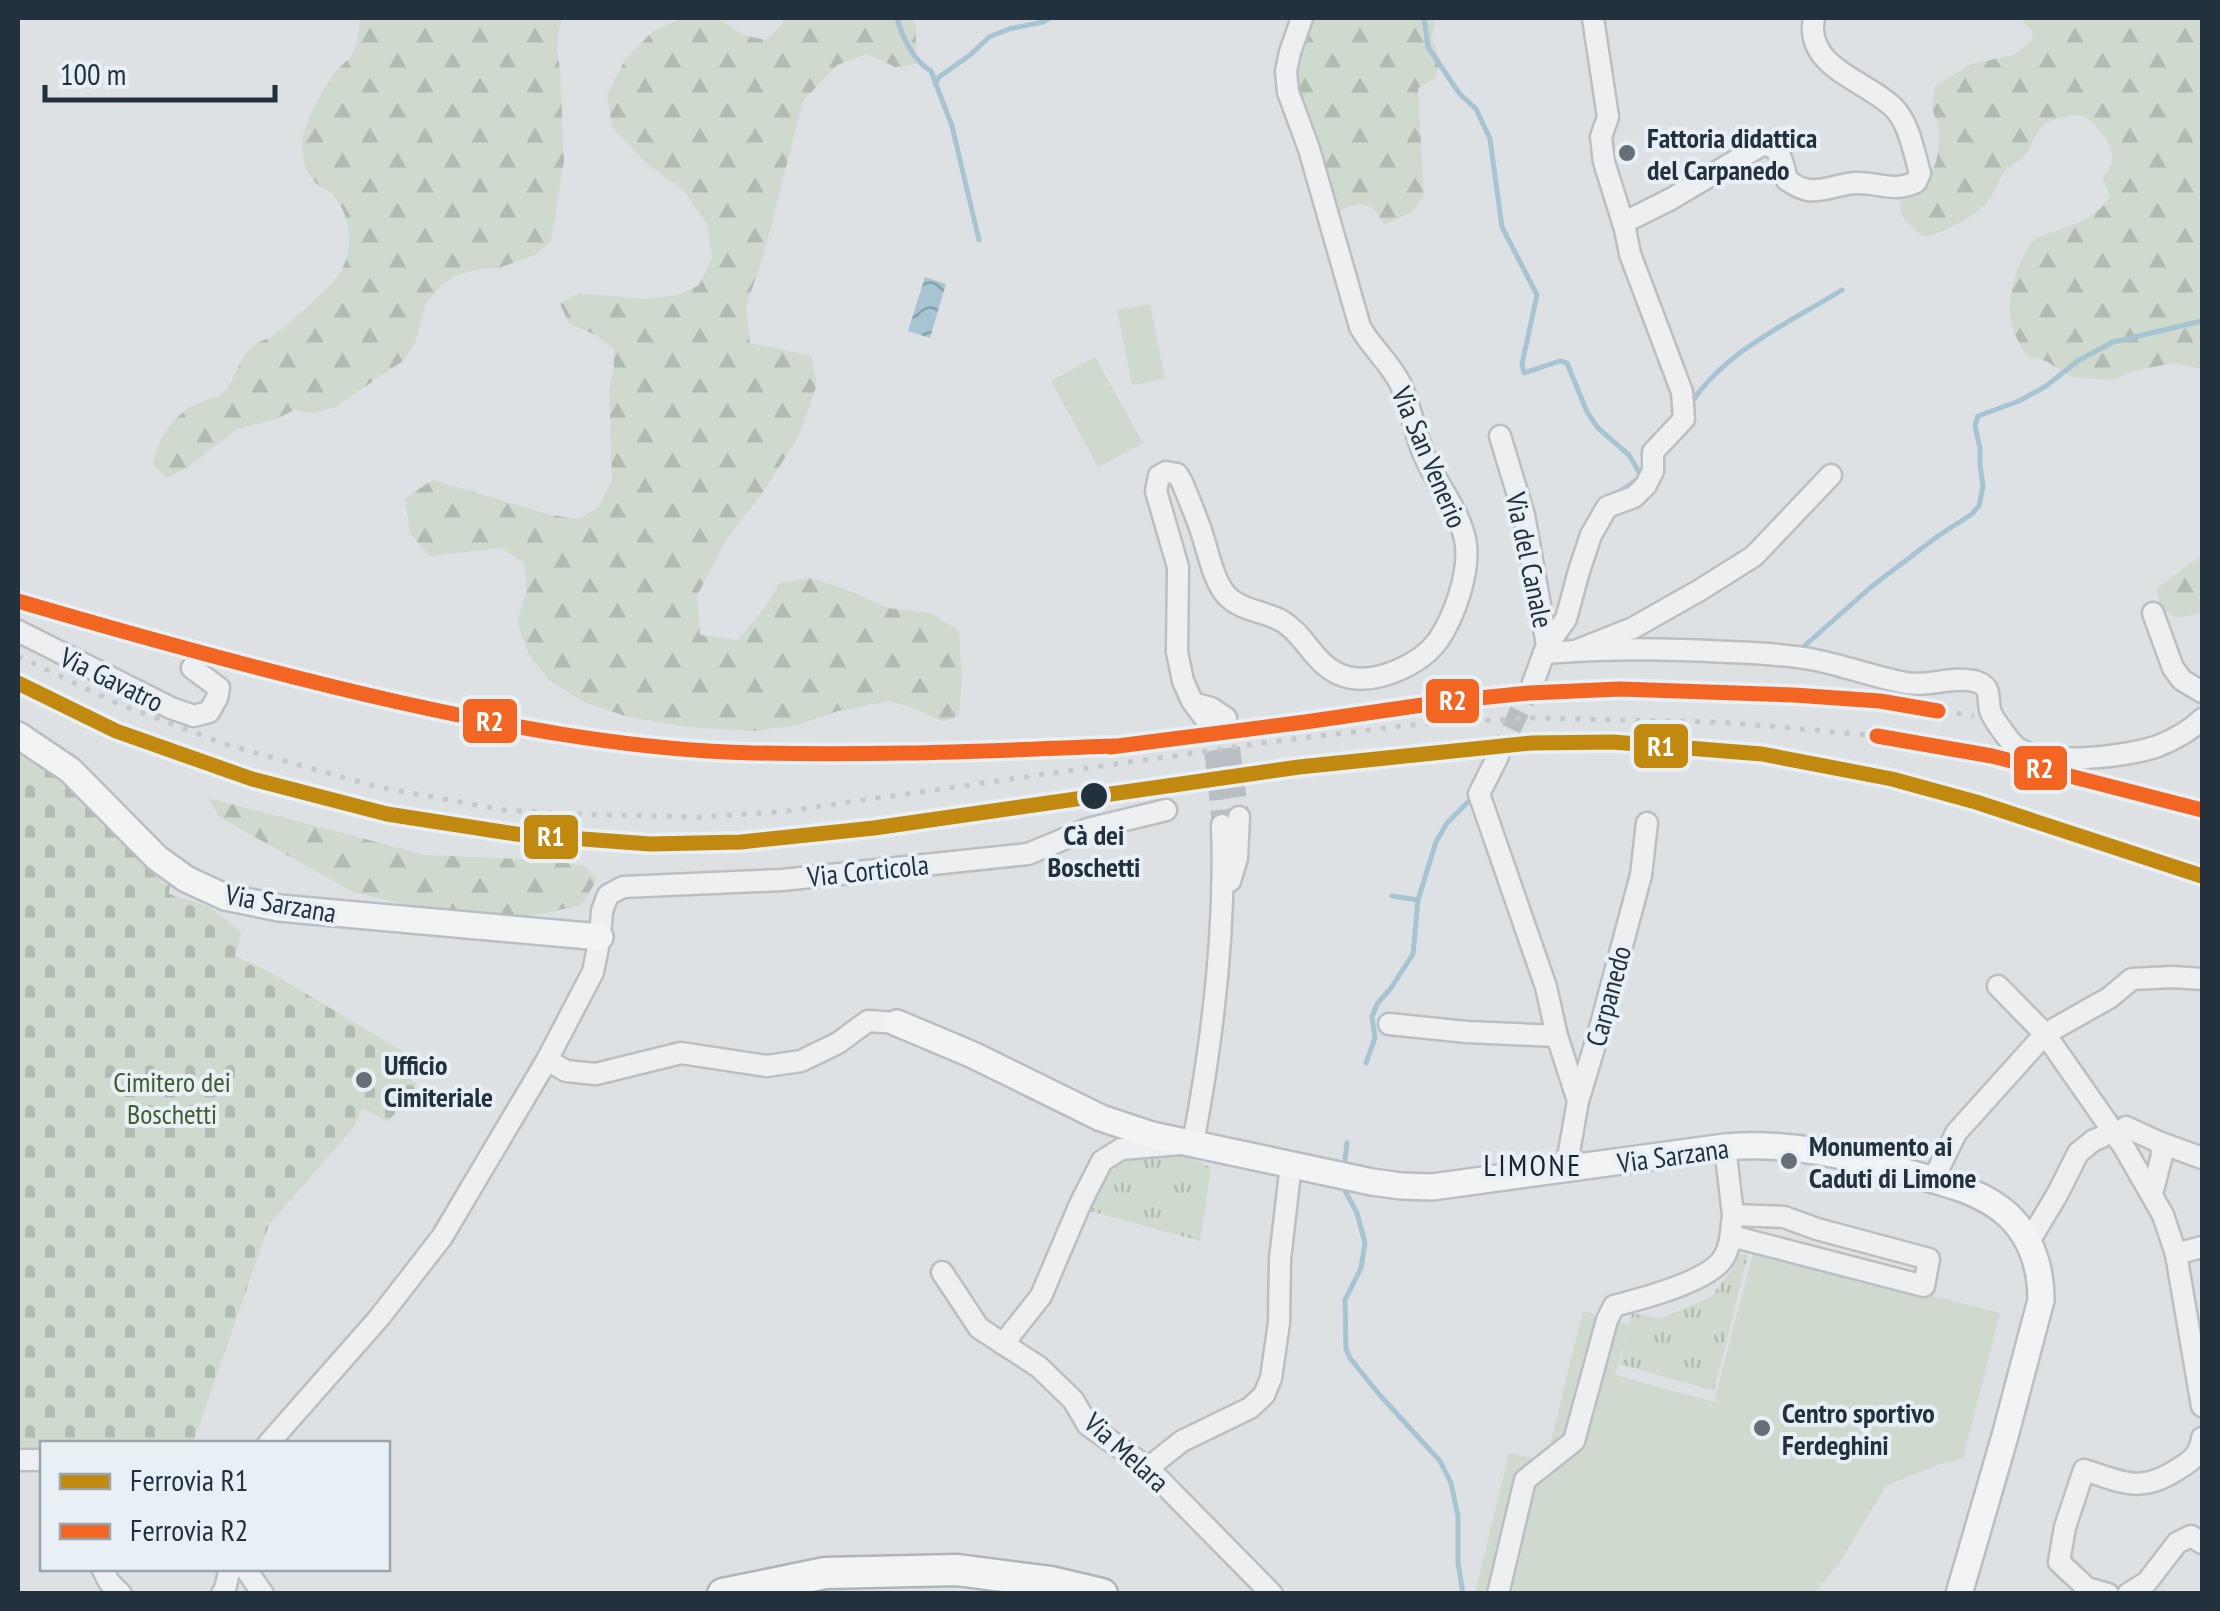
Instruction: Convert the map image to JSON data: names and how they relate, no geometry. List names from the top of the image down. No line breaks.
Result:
{"streets":{"main road":["Via Sarzana"],"street":["Via San Venerio","Via del Canale","Via Gavatro","Via Corticola","Carpanedo","Via Melara"]},"crossings":[["Via Corticola","Via Sarzana"],["Via Sarzana","Carpanedo"]],"districts":["LIMONE"],"parks":["Cimitero dei Boschetti"],"places":["Fattoria didattica del Carpanedo","Cà dei Boschetti","Ufficio Cimiteriale","Monumento ai Caduti di Limone","Centro sportivo Ferdeghini"],"lines":["rail line R2","rail line R1"],"legend":["Ferrovia R1","Ferrovia R2"],"scale_bar":"100 m"}
